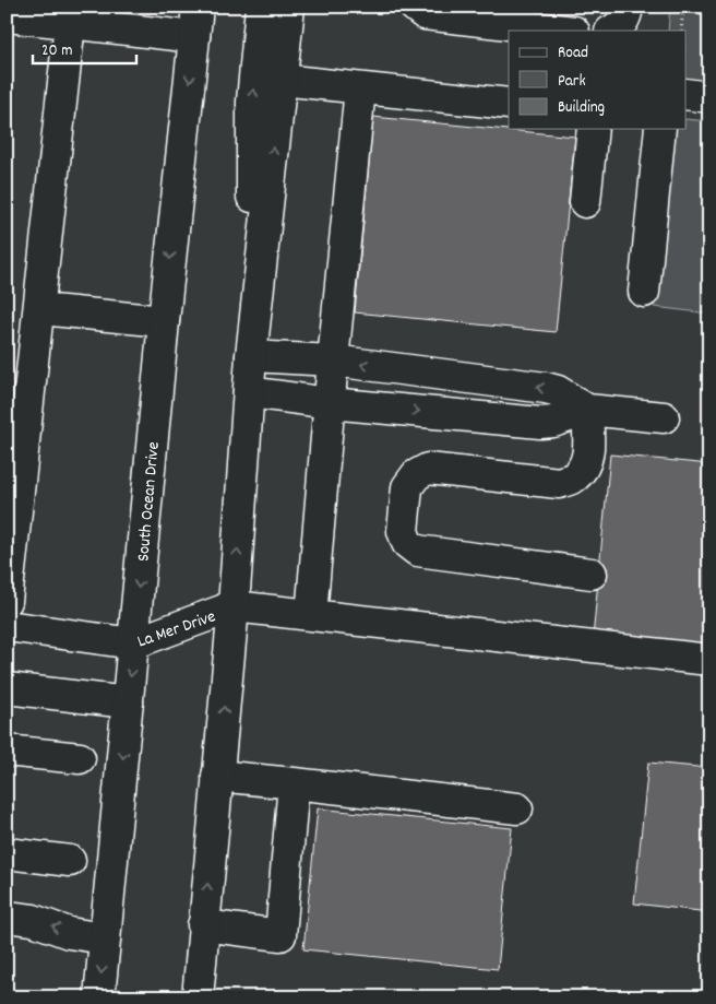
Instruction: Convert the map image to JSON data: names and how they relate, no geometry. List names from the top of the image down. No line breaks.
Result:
{"streets":{"main road":["South Ocean Drive","La Mer Drive"]},"crossings":[["South Ocean Drive","La Mer Drive"]],"legend":["Road","Park","Building"],"scale_bar":"20 m"}
